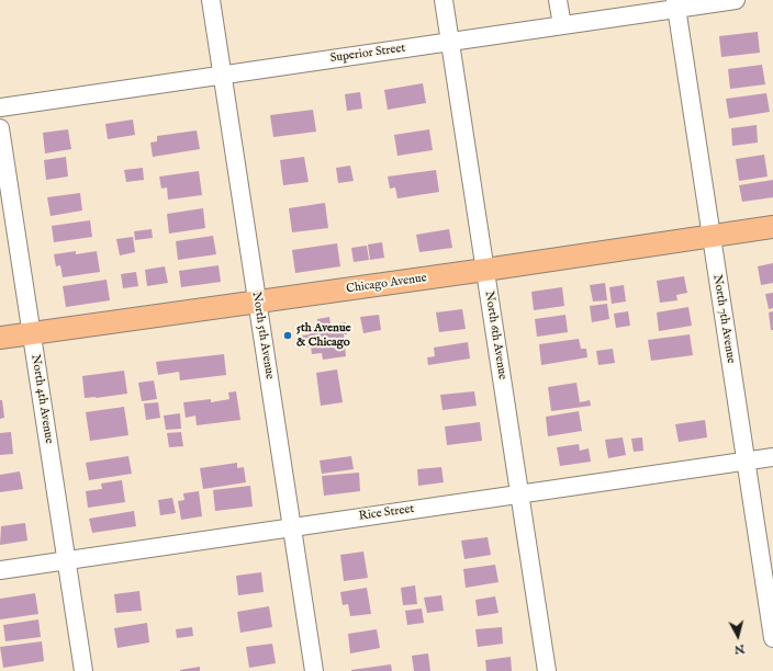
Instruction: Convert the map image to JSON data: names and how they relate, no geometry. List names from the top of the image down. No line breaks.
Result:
{"streets":{"main road":["Chicago Avenue"],"street":["Superior Street","North 7th Avenue","North 5th Avenue","North 6th Avenue","North 4th Avenue","Rice Street"]},"crossings":[["Superior Street","North 7th Avenue"],["Superior Street","North 5th Avenue"],["Superior Street","North 6th Avenue"],["Chicago Avenue","North 7th Avenue"],["Chicago Avenue","North 5th Avenue"],["Chicago Avenue","North 6th Avenue"],["Chicago Avenue","North 4th Avenue"],["North 7th Avenue","Rice Street"],["North 5th Avenue","Rice Street"],["North 6th Avenue","Rice Street"],["North 4th Avenue","Rice Street"]],"places":["5th Avenue & Chicago"],"north":"bottom"}
